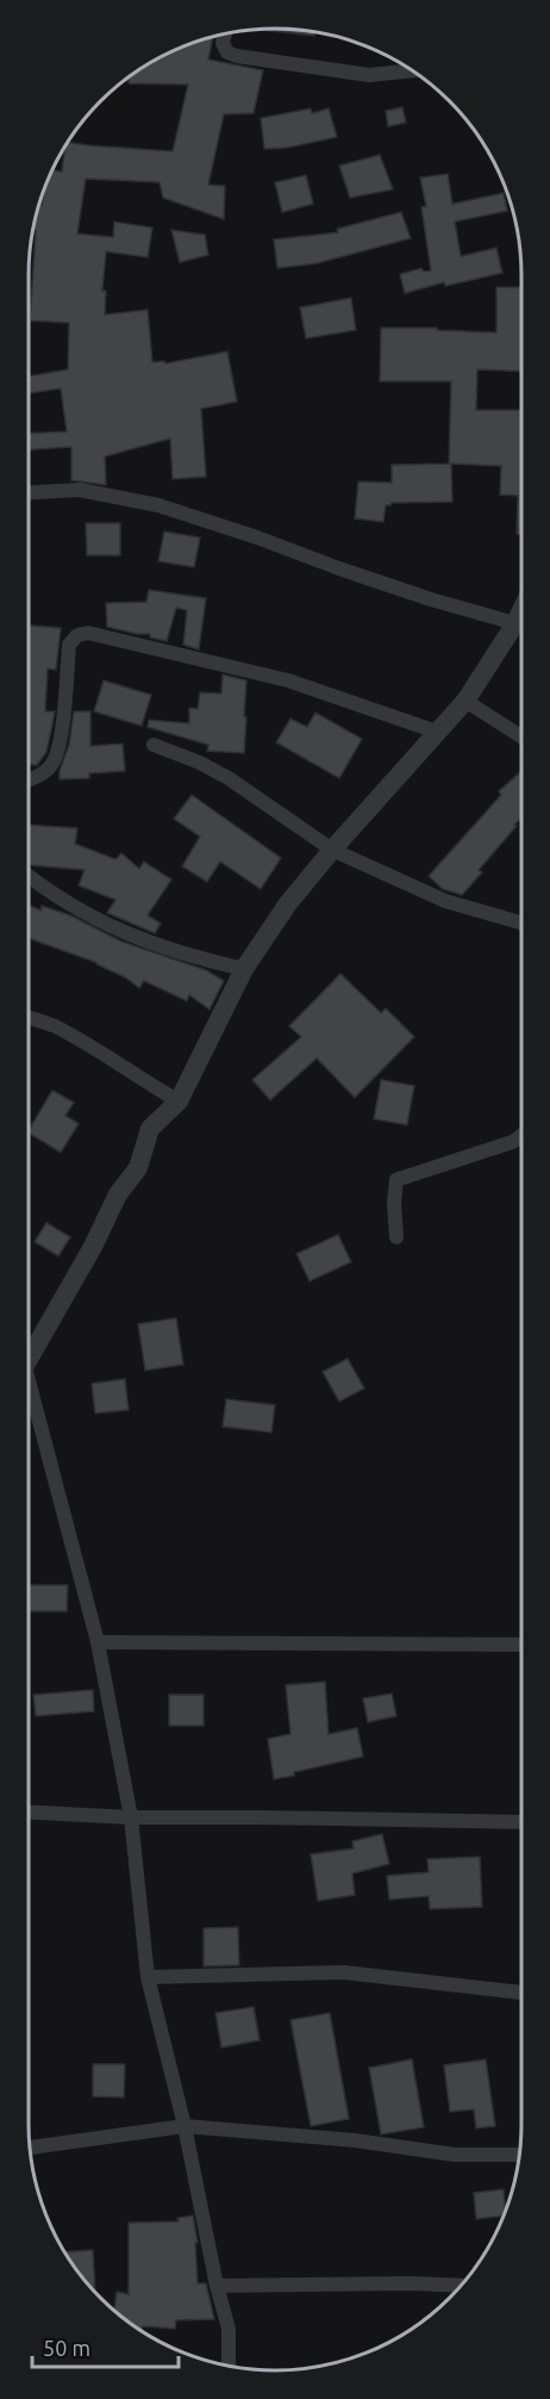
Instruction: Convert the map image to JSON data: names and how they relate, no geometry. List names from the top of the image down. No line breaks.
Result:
{"scale_bar":"50 m"}
